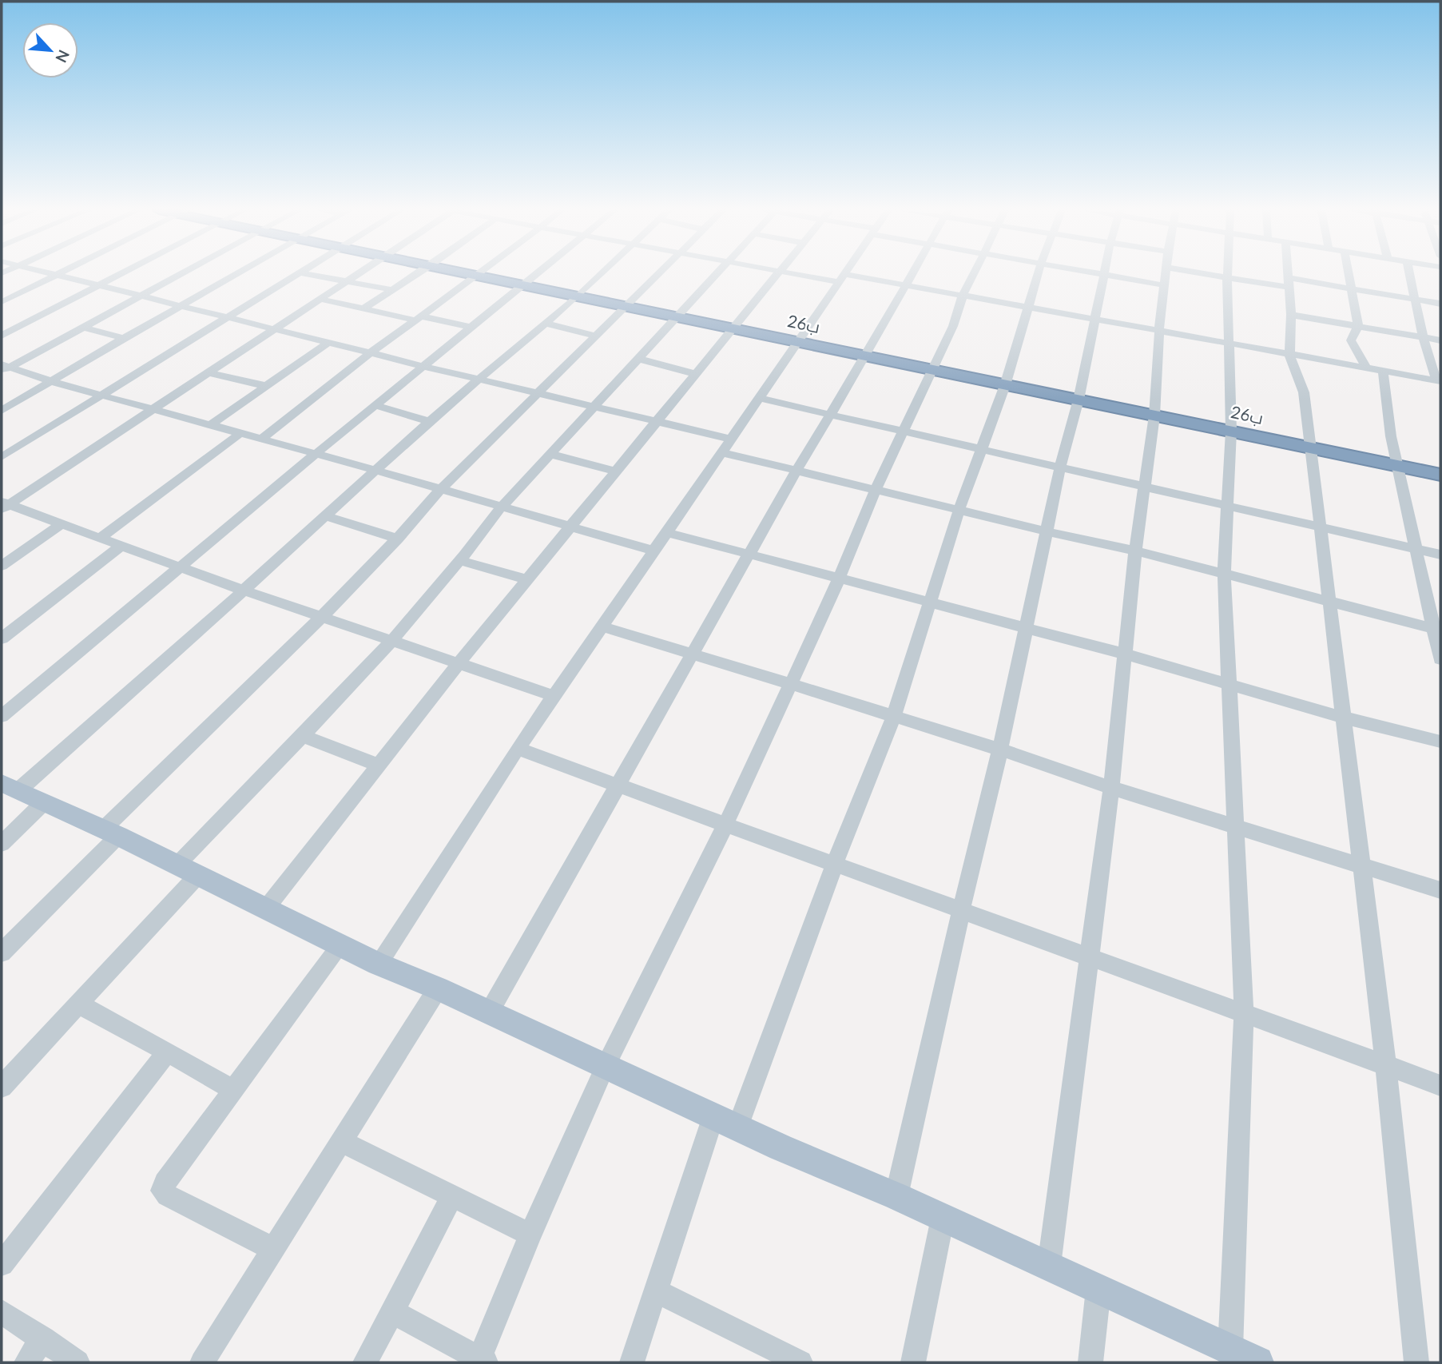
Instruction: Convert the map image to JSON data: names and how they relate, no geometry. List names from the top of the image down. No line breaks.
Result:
{"streets":{"highway":["26ب"]},"north":"bottom right"}
